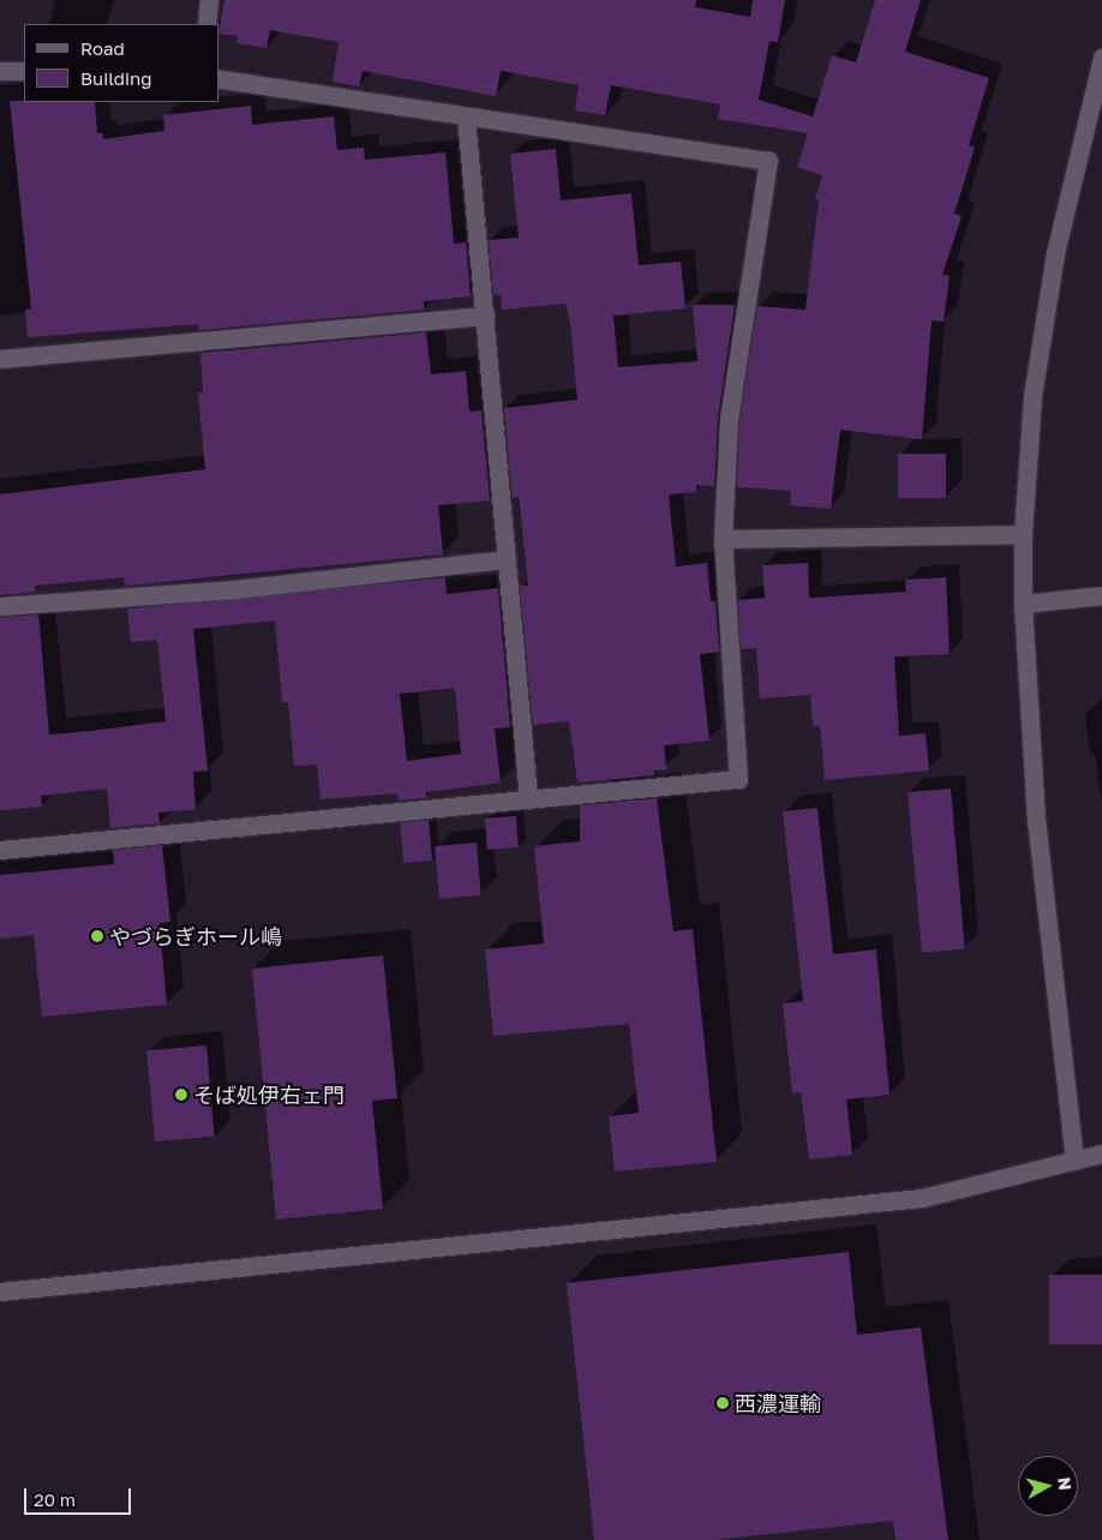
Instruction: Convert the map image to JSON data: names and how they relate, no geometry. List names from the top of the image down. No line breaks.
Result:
{"places":["やづらぎホール嶋","そば処伊右ェ門","西濃運輸"],"legend":["Road","Building"],"scale_bar":"20 m","north":"right"}
